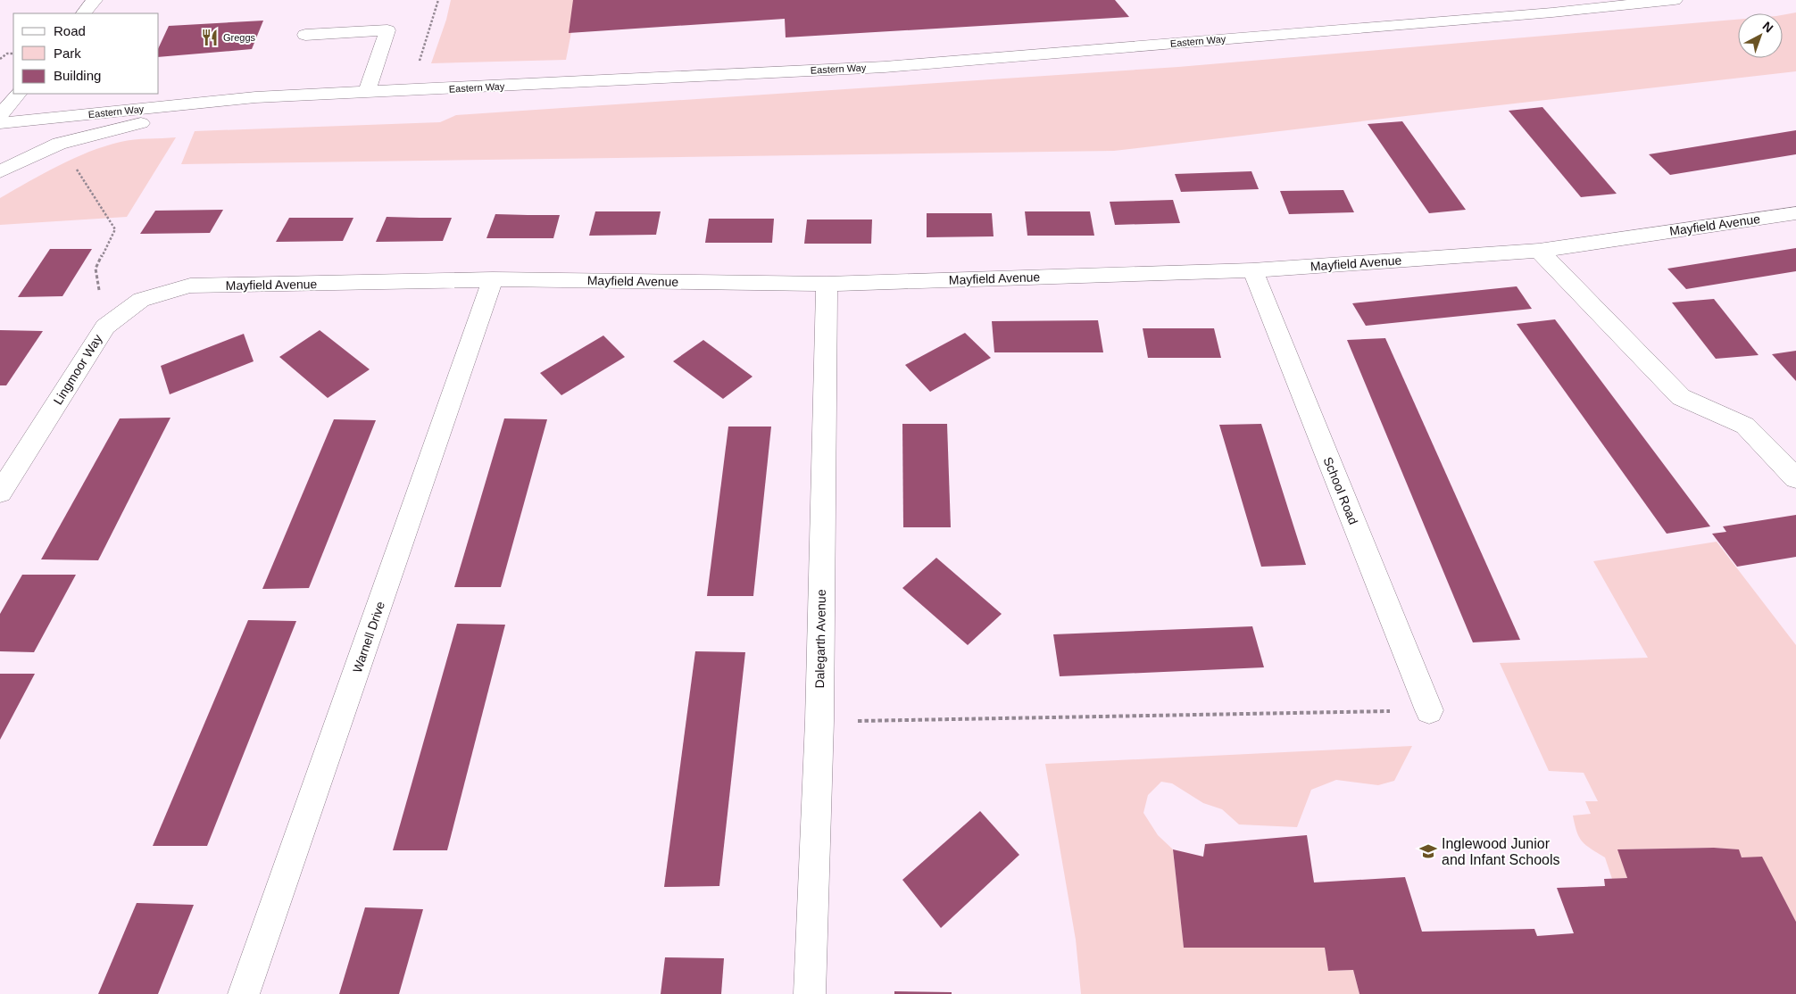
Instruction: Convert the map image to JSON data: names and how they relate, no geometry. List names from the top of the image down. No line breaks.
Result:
{"streets":{"street":["Eastern Way","Mayfield Avenue","Lingmoor Way","School Road","Warnell Drive","Dalegarth Avenue"]},"crossings":[["Mayfield Avenue","Lingmoor Way"],["Mayfield Avenue","School Road"],["Mayfield Avenue","Warnell Drive"],["Mayfield Avenue","Dalegarth Avenue"]],"places":{"restaurant":["Greggs"],"school or university":["Inglewood Junior and Infant Schools"]},"legend":["Road","Park","Building"],"north":"top right"}
